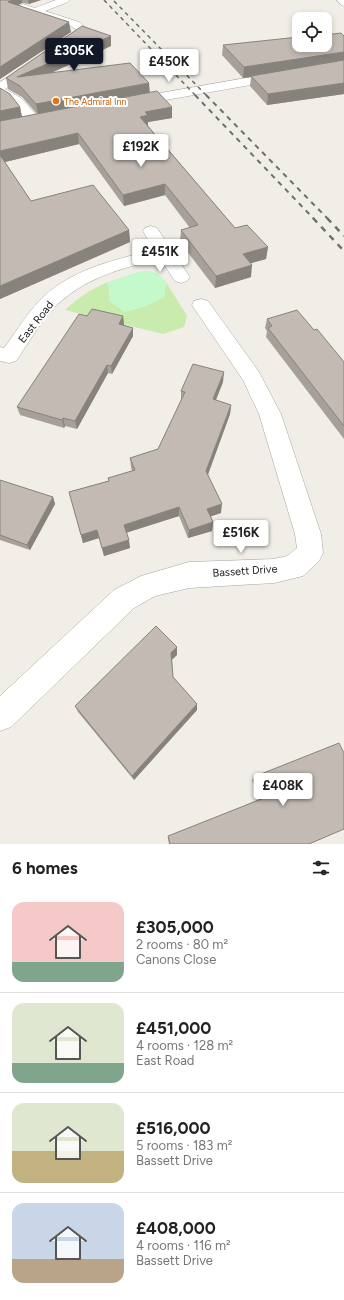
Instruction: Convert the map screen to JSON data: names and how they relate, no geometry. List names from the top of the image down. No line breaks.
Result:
{"streets":{"street":["East Road","Bassett Drive"]},"places":["The Admiral Inn"],"page":{"price":["£305K","£450K","£192K","£451K","£516K","£408K"],"heading":"6 homes","list":[{"name":"£305,000","note":"2 rooms · 80 m² · Canons Close"},{"name":"£451,000","note":"4 rooms · 128 m² · East Road"},{"name":"£516,000","note":"5 rooms · 183 m² · Bassett Drive"},{"name":"£408,000","note":"4 rooms · 116 m² · Bassett Drive"}]}}
